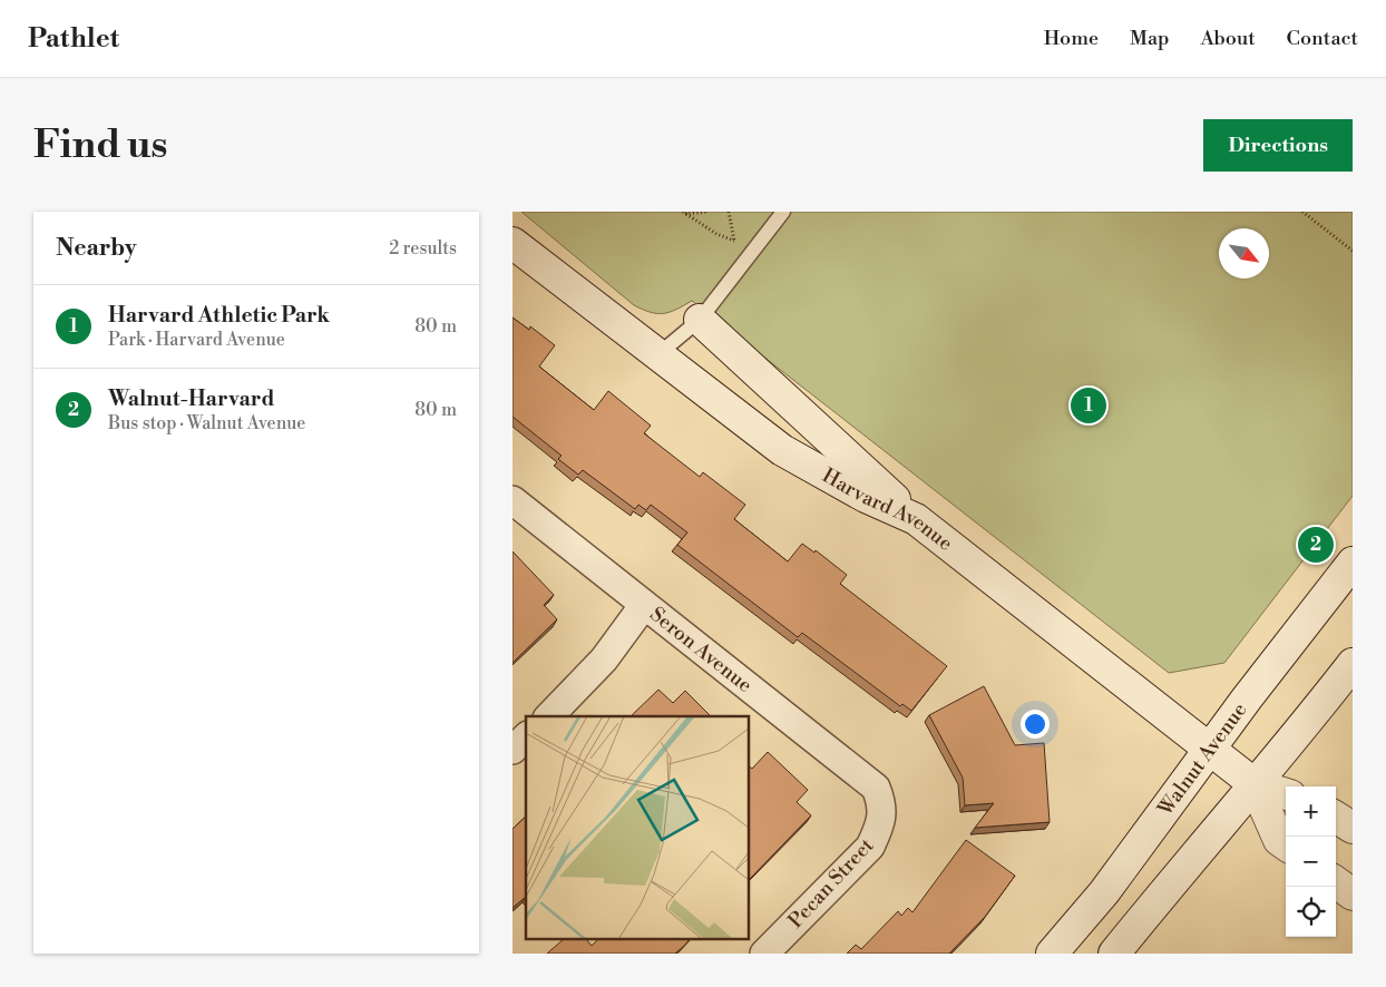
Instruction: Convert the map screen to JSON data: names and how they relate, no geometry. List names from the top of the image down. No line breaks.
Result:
{"streets":{"main road":["Harvard Avenue","Walnut Avenue"],"street":["Seron Avenue","Pecan Street"]},"crossings":[["Harvard Avenue","Walnut Avenue"],["Seron Avenue","Pecan Street"]],"north":"bottom right","page":{"header":"Pathlet","nav":["Home","Map","About","Contact"],"buttons":"Directions","title":"Find us","heading":["Nearby","2 results"],"list":[{"mark":"1","name":"Harvard Athletic Park","note":"Park · Harvard Avenue","value":"80 m"},{"mark":"2","name":"Walnut-Harvard","note":"Bus stop · Walnut Avenue","value":"80 m"}],"pins":["1","2"],"map_buttons":["+","−"]}}
